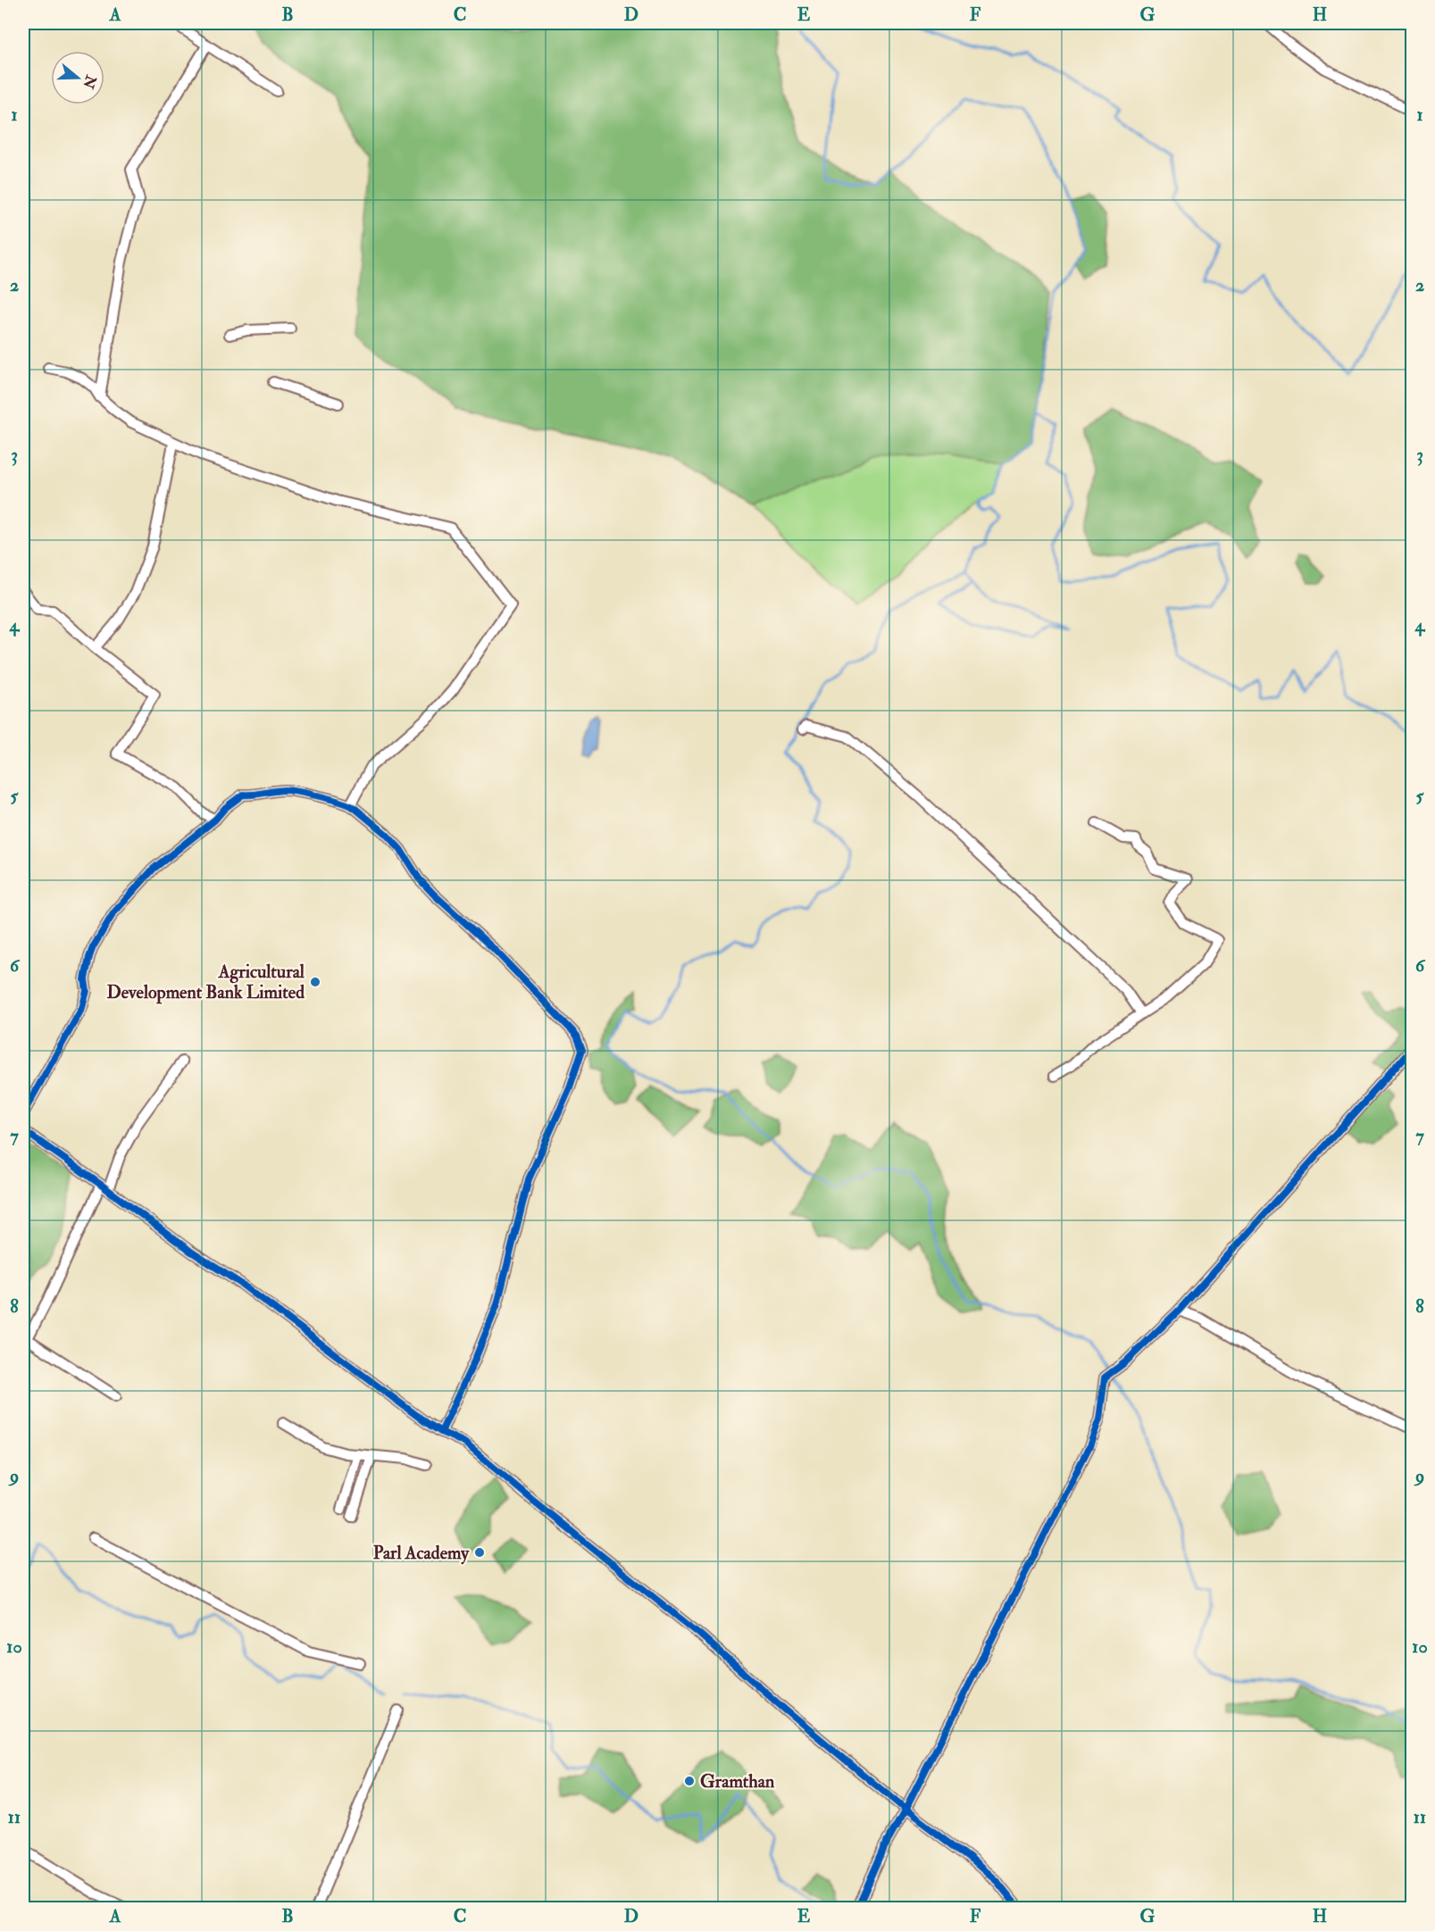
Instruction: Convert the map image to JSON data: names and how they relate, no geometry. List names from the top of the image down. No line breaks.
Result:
{"places":["Agricultural Development Bank Limited","Parl Academy","Gramthan"],"north":"right","grid":{"columns":["A","B","C","D","E","F","G","H"],"rows":["1","2","3","4","5","6","7","8","9","10","11"]}}
